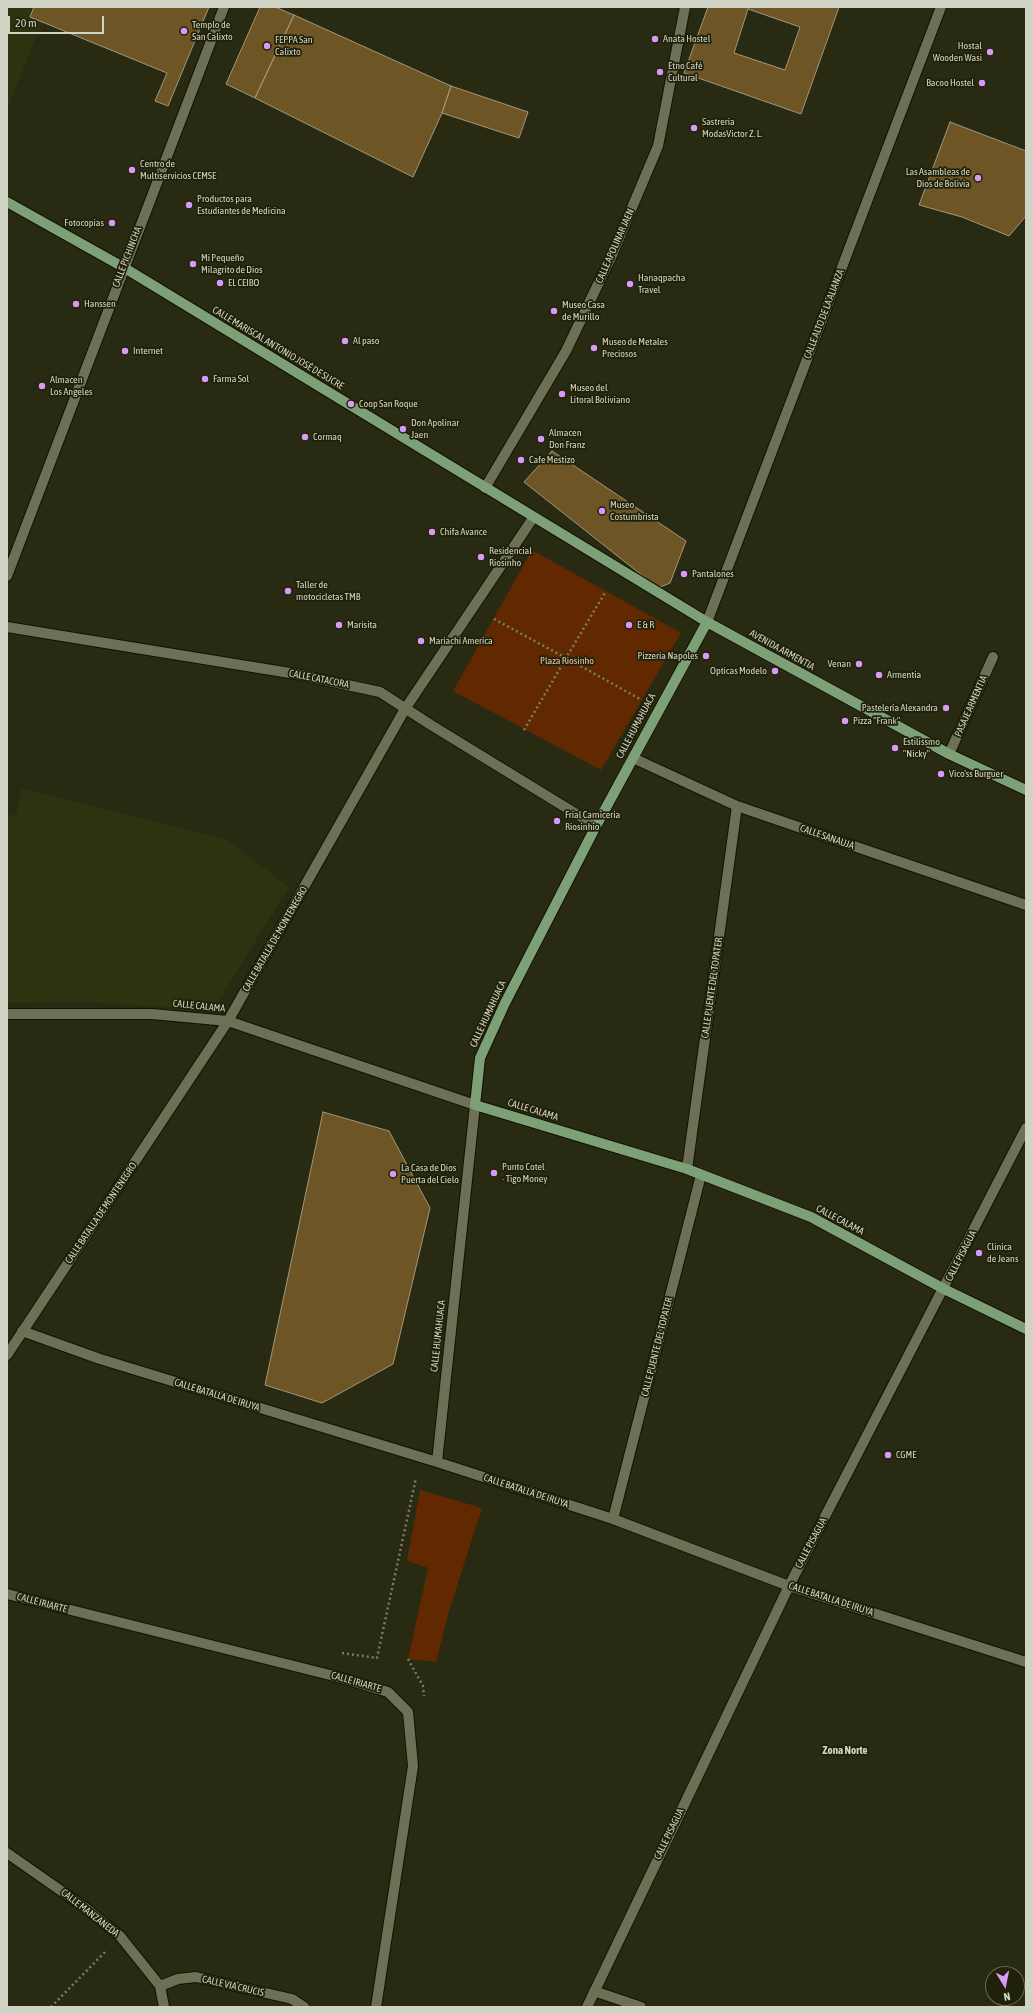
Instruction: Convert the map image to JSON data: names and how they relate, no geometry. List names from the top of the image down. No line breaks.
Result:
{"streets":{"main road":["CALLE MARISCAL ANTONIO JOSÉ DE SUCRE","AVENIDA ARMENTIA","CALLE HUMAHUACA","CALLE CALAMA"],"street":["CALLE APOLINAR JAEN","CALLE PICHINCHA","CALLE ALTO DE LA ALIANZA","CALLE CATACORA","PASAJE ARMENTIA","CALLE SANAUJA","CALLE BATALLA DE MONTENEGRO","CALLE PUENTE DEL TOPATER","CALLE PISAGUA","CALLE BATALLA DE IRUYA","CALLE IRIARTE","CALLE MANZANEDA","CALLE VIA CRUCIS"]},"crossings":[["CALLE APOLINAR JAEN","CALLE MARISCAL ANTONIO JOSÉ DE SUCRE"],["CALLE PICHINCHA","CALLE MARISCAL ANTONIO JOSÉ DE SUCRE"],["CALLE ALTO DE LA ALIANZA","AVENIDA ARMENTIA"],["CALLE ALTO DE LA ALIANZA","CALLE HUMAHUACA"],["CALLE MARISCAL ANTONIO JOSÉ DE SUCRE","AVENIDA ARMENTIA"],["CALLE MARISCAL ANTONIO JOSÉ DE SUCRE","CALLE BATALLA DE MONTENEGRO"],["AVENIDA ARMENTIA","PASAJE ARMENTIA"],["AVENIDA ARMENTIA","CALLE HUMAHUACA"],["AVENIDA ARMENTIA","CALLE BATALLA DE MONTENEGRO"],["CALLE CATACORA","CALLE HUMAHUACA"],["CALLE CATACORA","CALLE BATALLA DE MONTENEGRO"],["CALLE HUMAHUACA","CALLE SANAUJA"],["CALLE HUMAHUACA","CALLE CALAMA"],["CALLE HUMAHUACA","CALLE BATALLA DE IRUYA"],["CALLE SANAUJA","CALLE PUENTE DEL TOPATER"],["CALLE BATALLA DE MONTENEGRO","CALLE CALAMA"],["CALLE BATALLA DE MONTENEGRO","CALLE BATALLA DE IRUYA"],["CALLE PUENTE DEL TOPATER","CALLE CALAMA"],["CALLE PUENTE DEL TOPATER","CALLE BATALLA DE IRUYA"],["CALLE CALAMA","CALLE PISAGUA"],["CALLE PISAGUA","CALLE BATALLA DE IRUYA"],["CALLE MANZANEDA","CALLE VIA CRUCIS"]],"districts":["Zona Norte"],"parks":["Plaza Riosinho"],"places":["Templo de San Calixto","Anata Hostel","FEPPA San Calixto","Hostal Wooden Wasi","Etno Café Cultural","Bacoo Hostel","Sastreria ModasVictor Z. L.","Centro de Multiservicios CEMSE","Las Asambleas de Dios de Bolivia","Productos para Estudiantes de Medicina","Fotocopias","Mi Pequeño Milagrito de Dios","EL CEIBO","Hanaqpacha Travel","Hanssen","Museo Casa de Murillo","Al paso","Museo de Metales Preciosos","Internet","Farma Sol","Almacen Los Angeles","Museo del Litoral Boliviano","Coop San Roque","Don Apolinar Jaen","Cormaq","Almacen Don Franz","Cafe Mestizo","Museo Costumbrista","Chifa Avance","Residencial Riosinho","Pantalones","Taller de motocicletas TMB","Marisita","E & R","Mariachi America","Pizzeria Napoles","Venan","Opticas Modelo","Armentia","Pastelería Alexandra","Pizza \"Frank\"","Estilissmo \"Nicky\"","Vico'ss Burguer","Frial Carniceria Riosinhio","Punto Cotel - Tigo Money","La Casa de Dios Puerta del Cielo","Clinica de Jeans","CGME"],"scale_bar":"20 m","north":"bottom"}
